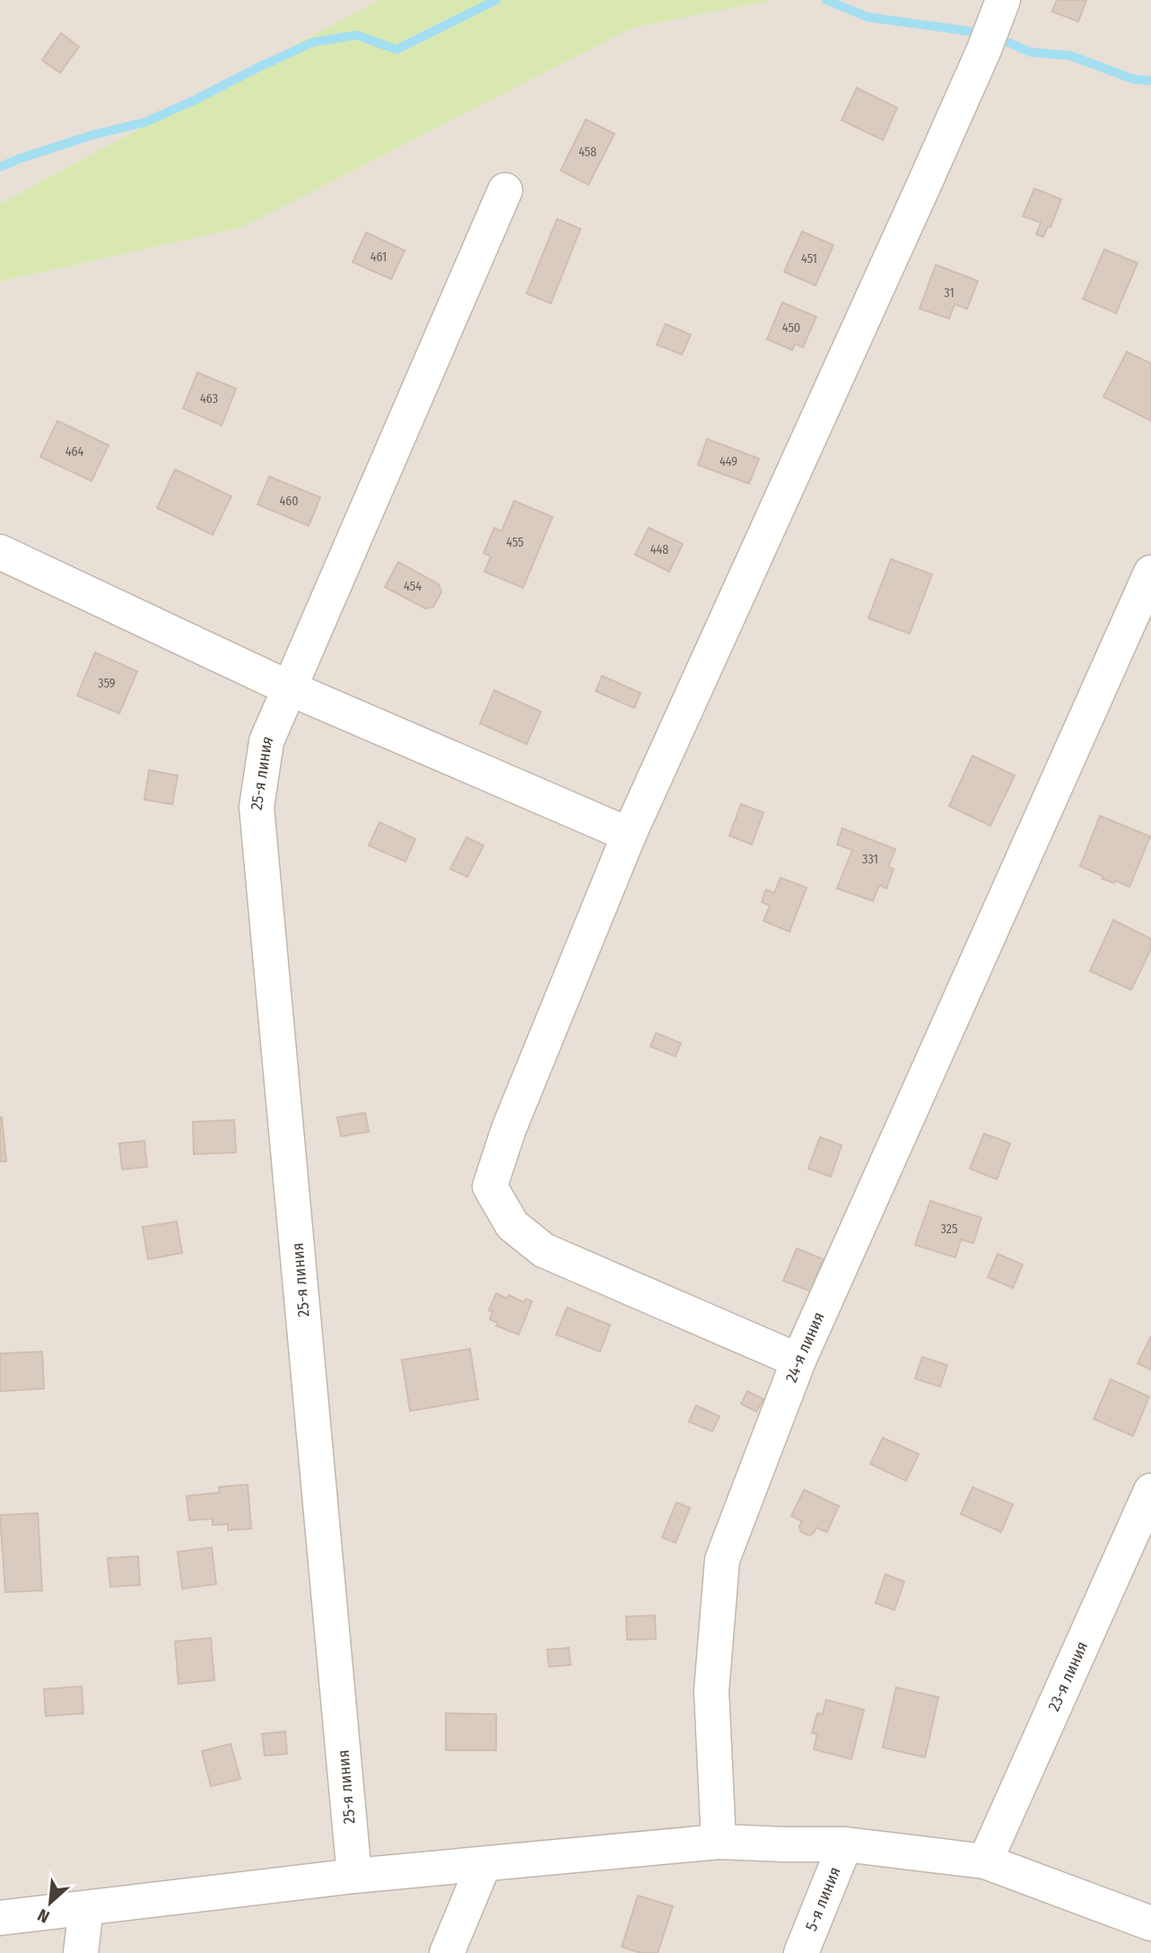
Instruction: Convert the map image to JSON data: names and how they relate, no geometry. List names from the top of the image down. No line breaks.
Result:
{"streets":{"street":["25-я линия","24-я линия","23-я линия","5-я линия"]},"house_numbers":["458","461","451","31","450","463","464","449","460","455","448","454","359","331","325"],"north":"bottom left"}
